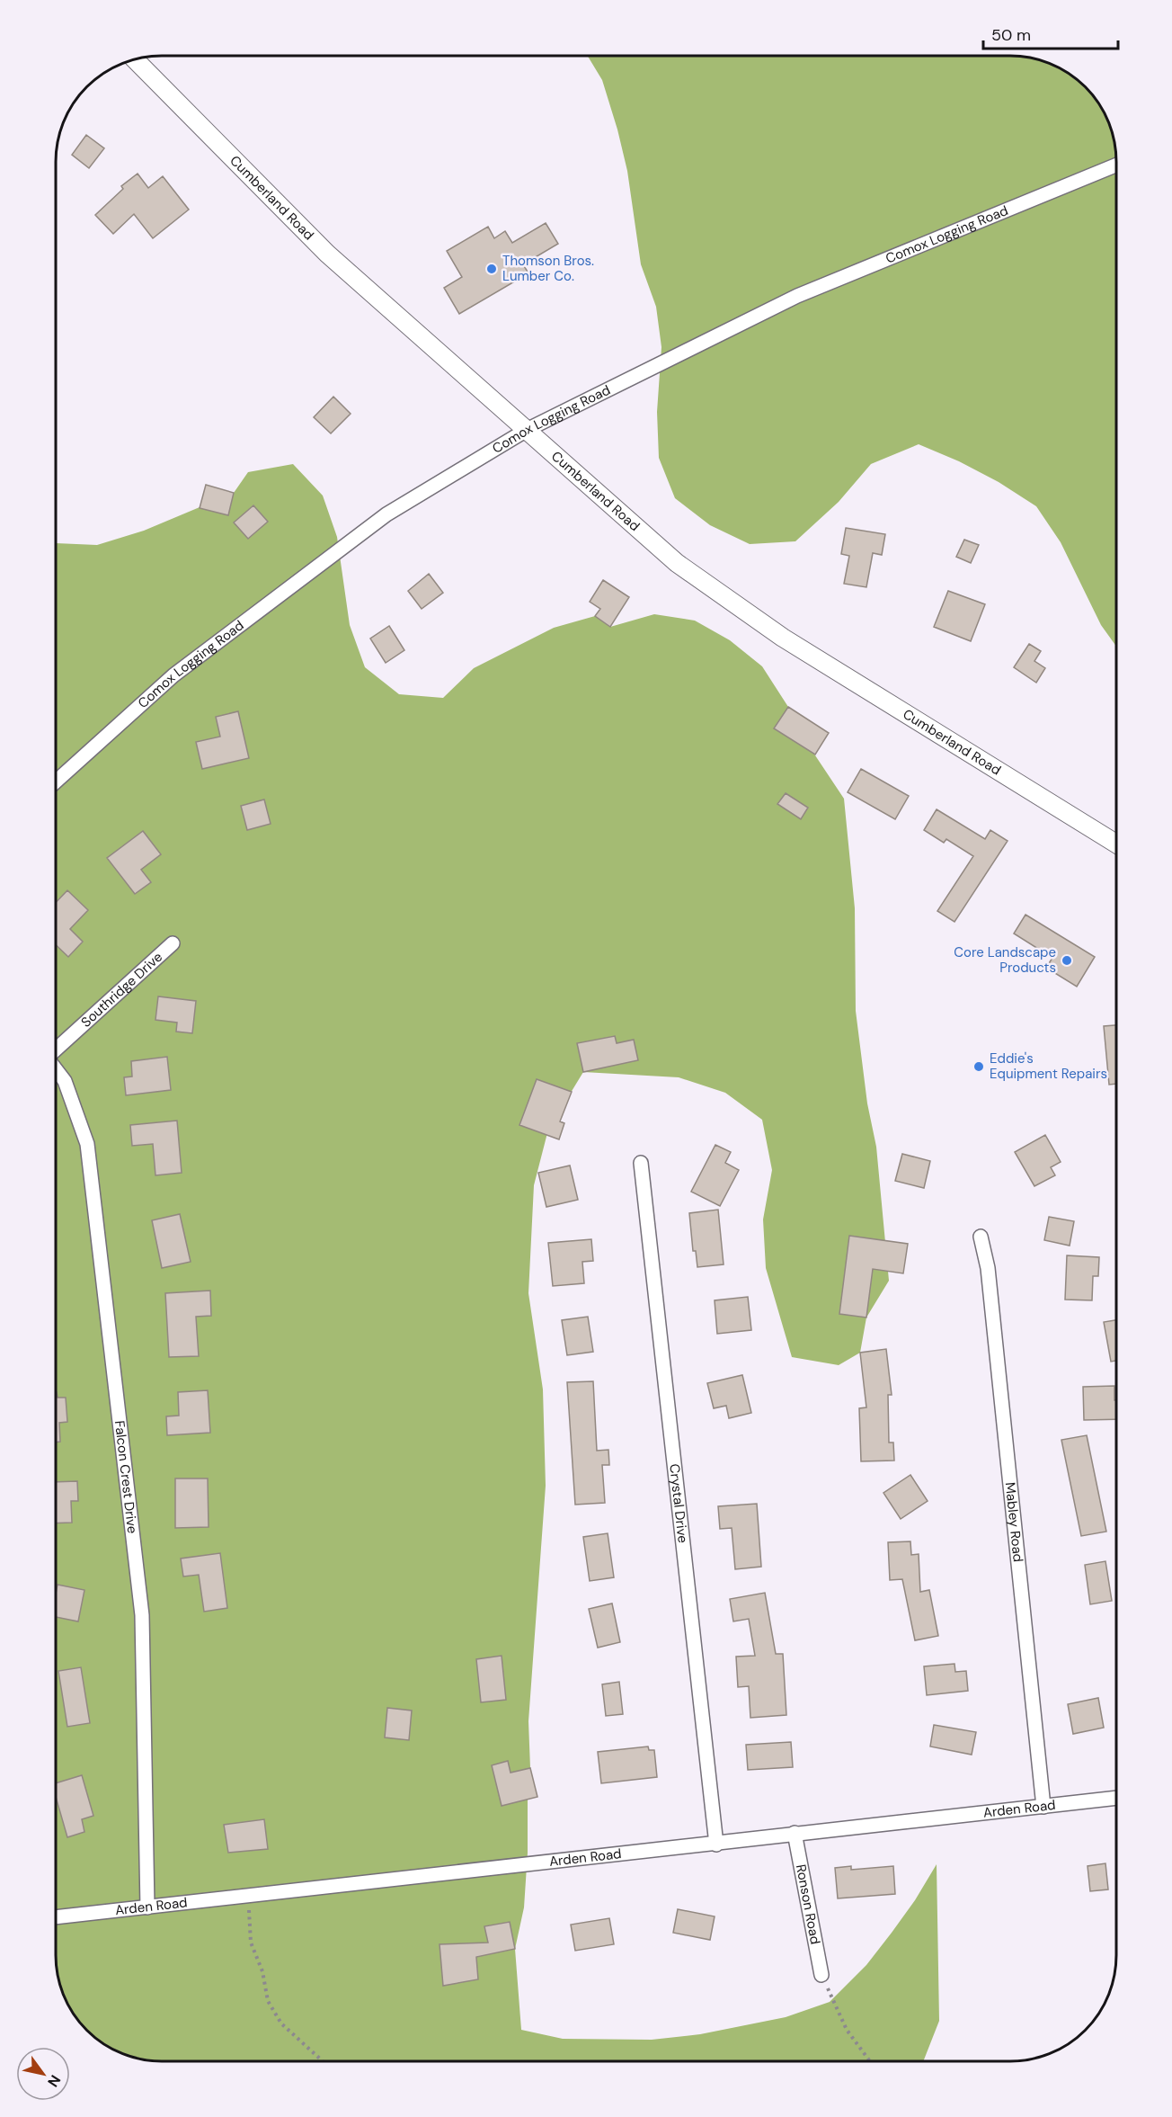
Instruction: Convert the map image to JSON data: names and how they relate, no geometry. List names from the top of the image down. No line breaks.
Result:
{"streets":{"street":["Cumberland Road","Comox Logging Road","Southridge Drive","Falcon Crest Drive","Crystal Drive","Mabley Road","Arden Road","Ronson Road"]},"crossings":[["Cumberland Road","Comox Logging Road"],["Falcon Crest Drive","Arden Road"],["Crystal Drive","Arden Road"],["Mabley Road","Arden Road"],["Arden Road","Ronson Road"]],"places":["Thomson Bros. Lumber Co.","Core Landscape Products","Eddie's Equipment Repairs"],"scale_bar":"50 m","north":"bottom right"}
